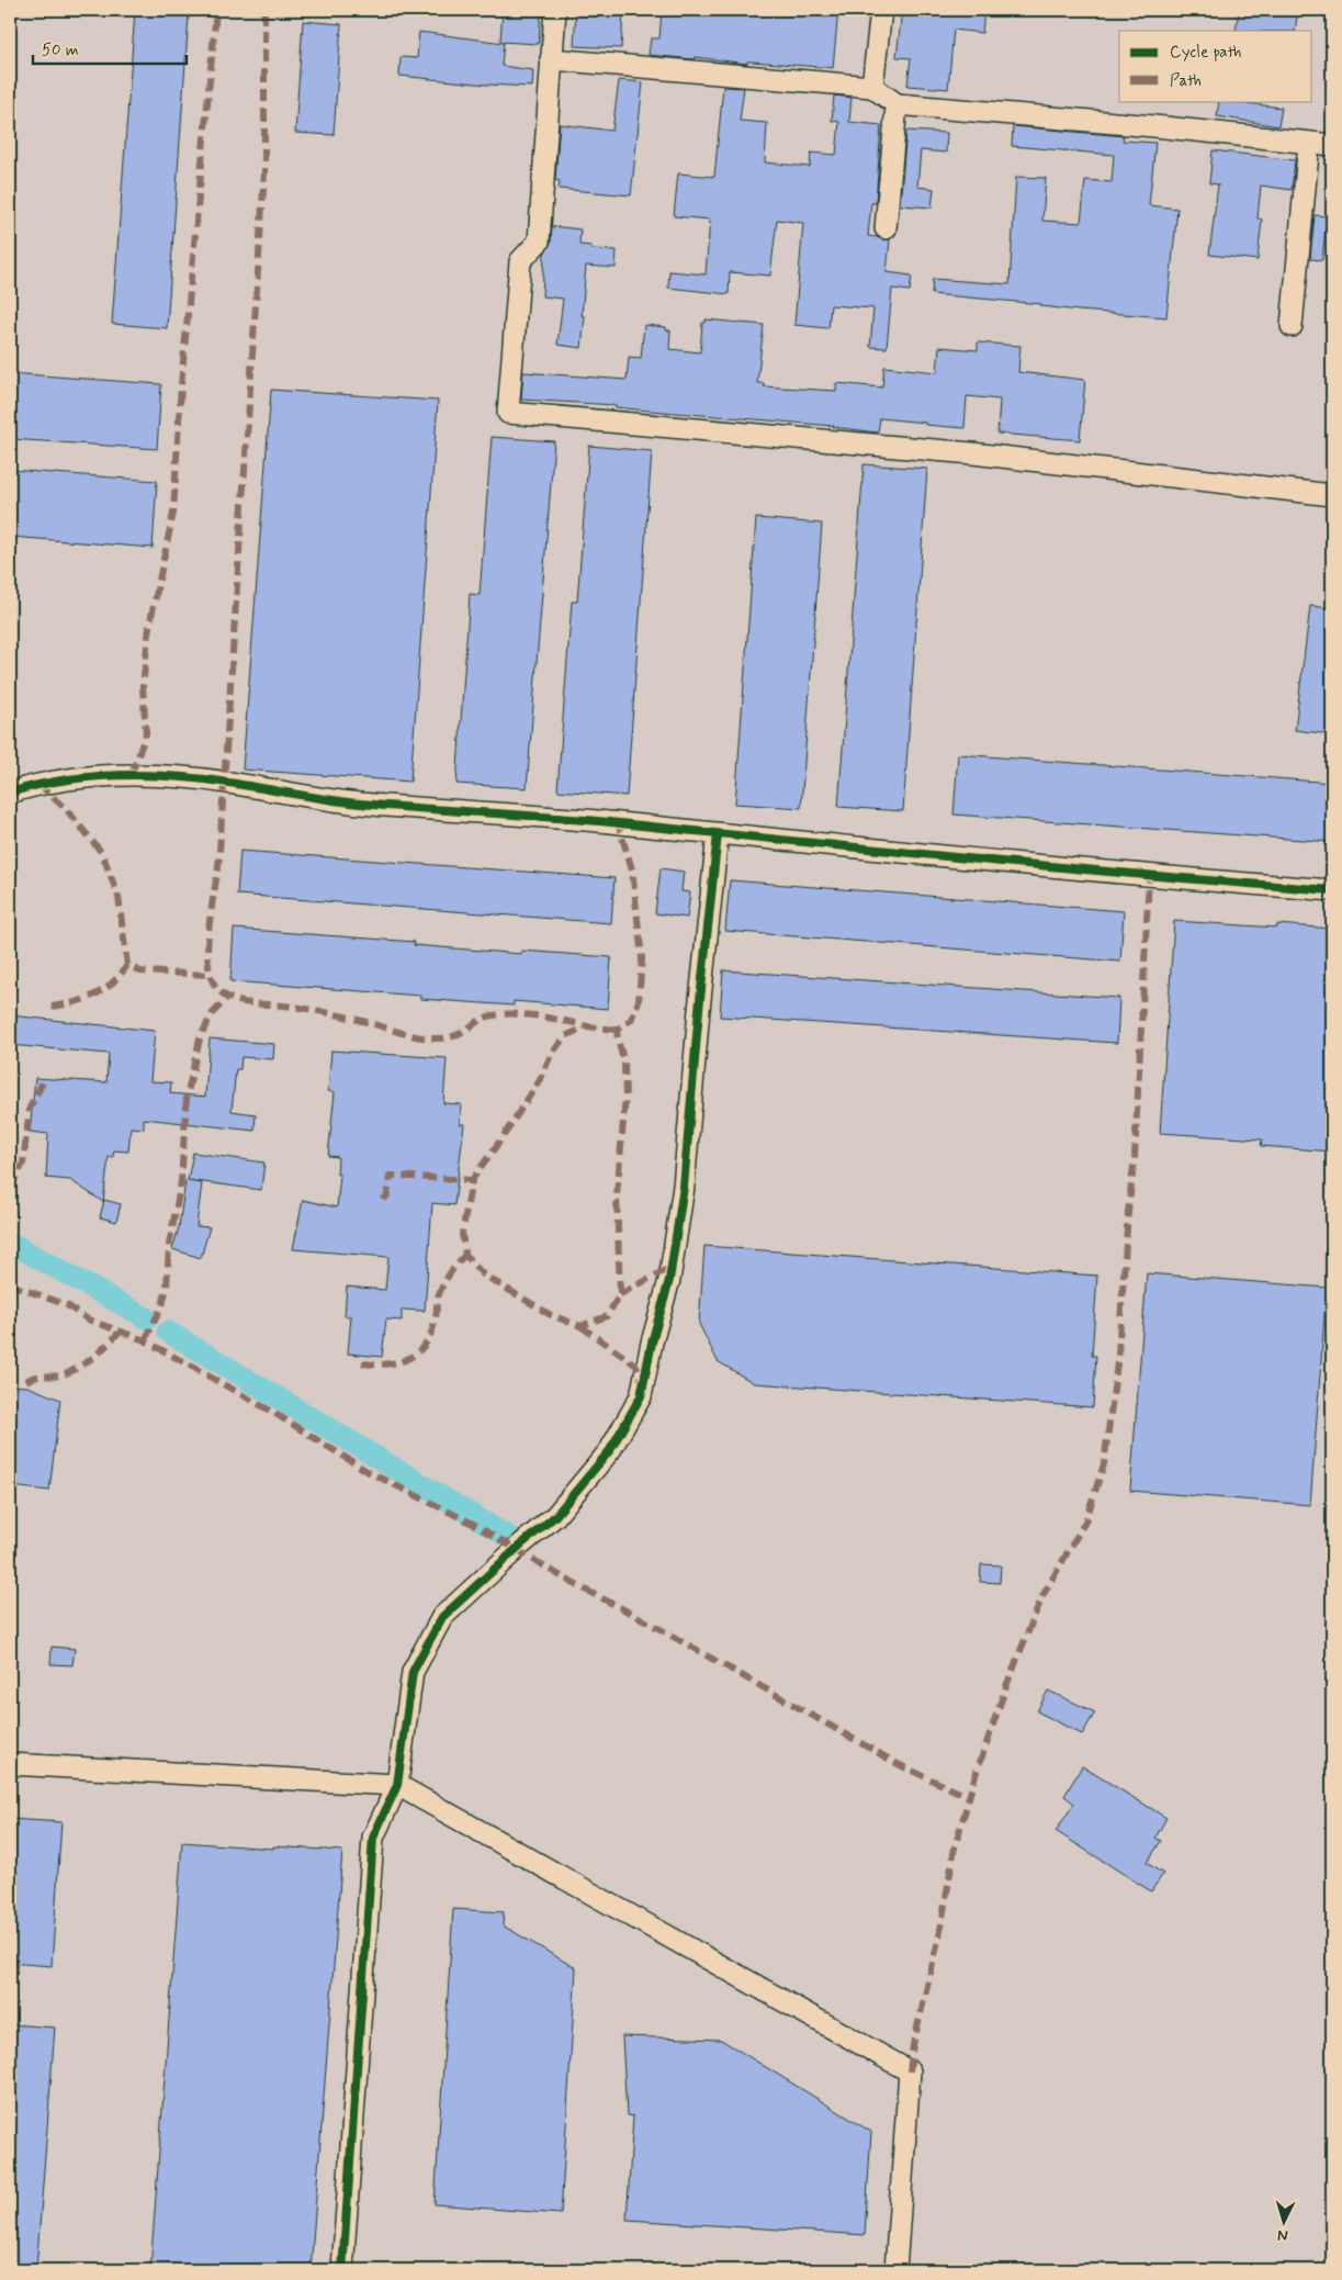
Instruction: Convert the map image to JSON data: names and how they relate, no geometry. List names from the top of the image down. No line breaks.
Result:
{"legend":["Cycle path","Path"],"scale_bar":"50 m","north":"bottom"}
